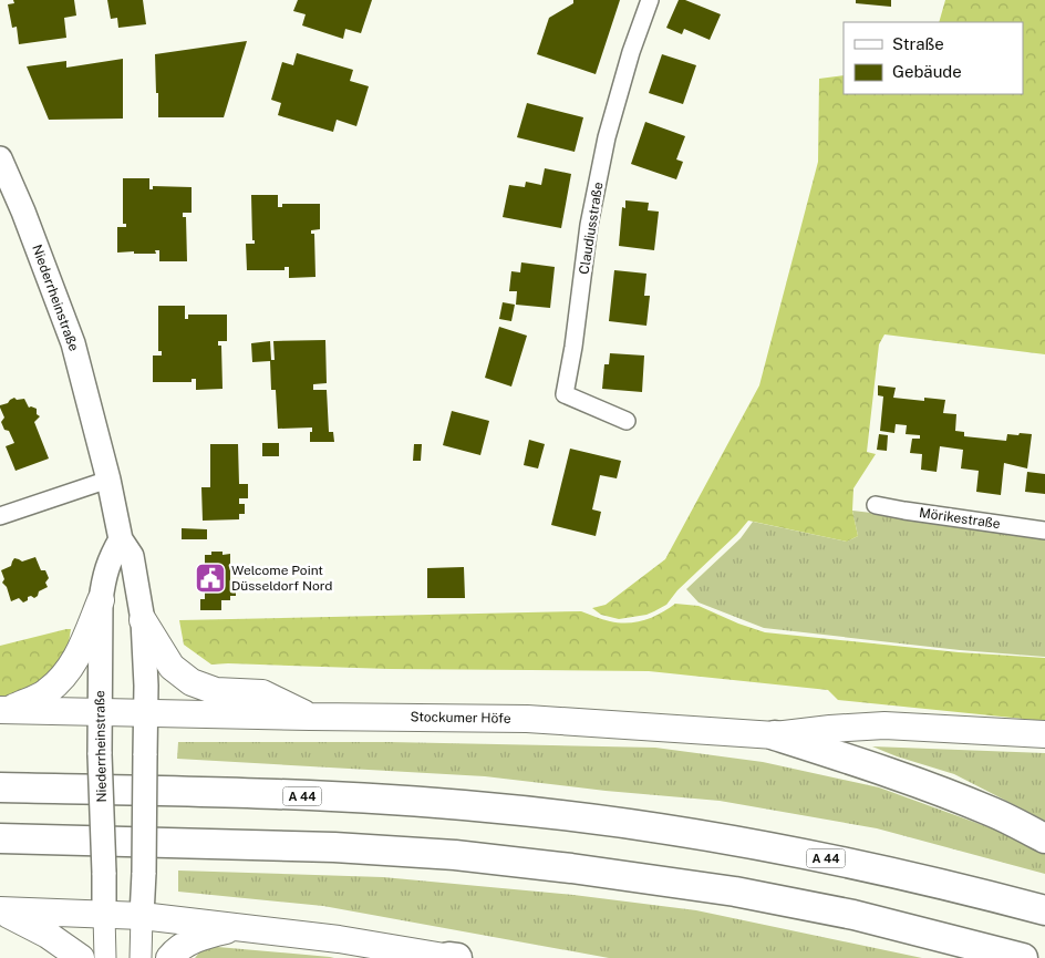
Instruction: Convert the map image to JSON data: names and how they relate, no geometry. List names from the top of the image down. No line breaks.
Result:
{"streets":{"highway":["A 44"],"main road":["Niederrheinstraße","Stockumer Höfe"],"street":["Claudiusstraße","Mörikestraße"]},"crossings":[["Niederrheinstraße","Stockumer Höfe"]],"places":{"public building":["Welcome Point Düsseldorf Nord"]},"legend":["Straße","Gebäude"]}
